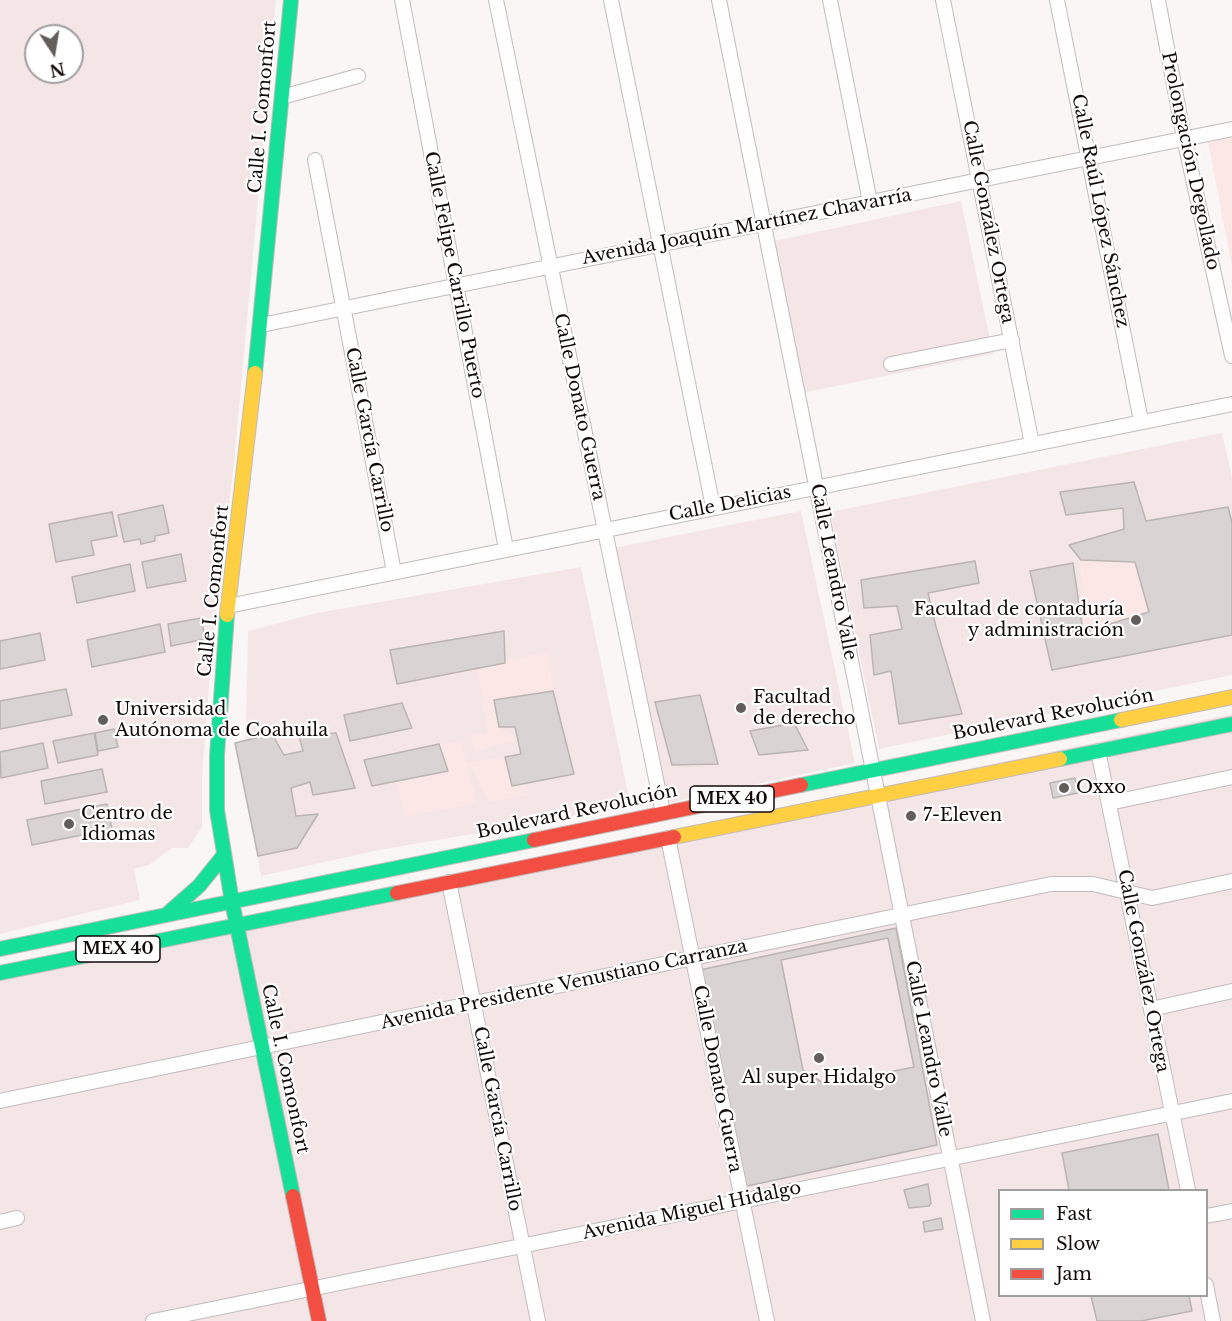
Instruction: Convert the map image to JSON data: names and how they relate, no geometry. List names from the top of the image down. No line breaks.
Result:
{"streets":{"main road":["Calle I. Comonfort","Boulevard Revolución","MEX 40"],"street":["Prolongación Degollado","Calle Raúl López Sánchez","Calle González Ortega","Avenida Joaquín Martínez Chavarría","Calle Felipe Carrillo Puerto","Calle Donato Guerra","Calle García Carrillo","Calle Delicias","Calle Leandro Valle","Avenida Presidente Venustiano Carranza","Avenida Miguel Hidalgo"]},"crossings":[["Calle I. Comonfort","Avenida Joaquín Martínez Chavarría"],["Calle I. Comonfort","Calle Delicias"],["Calle I. Comonfort","Boulevard Revolución"],["Calle I. Comonfort","MEX 40"],["Calle I. Comonfort","Avenida Presidente Venustiano Carranza"],["Calle I. Comonfort","Avenida Miguel Hidalgo"],["Prolongación Degollado","Avenida Joaquín Martínez Chavarría"],["Calle Raúl López Sánchez","Avenida Joaquín Martínez Chavarría"],["Calle Raúl López Sánchez","Calle Delicias"],["Calle González Ortega","Avenida Joaquín Martínez Chavarría"],["Calle González Ortega","Calle Delicias"],["Calle González Ortega","MEX 40"],["Calle González Ortega","Avenida Presidente Venustiano Carranza"],["Calle González Ortega","Avenida Miguel Hidalgo"],["Avenida Joaquín Martínez Chavarría","Calle Felipe Carrillo Puerto"],["Avenida Joaquín Martínez Chavarría","Calle Donato Guerra"],["Avenida Joaquín Martínez Chavarría","Calle García Carrillo"],["Avenida Joaquín Martínez Chavarría","Calle Leandro Valle"],["Calle Felipe Carrillo Puerto","Calle Delicias"],["Calle Donato Guerra","Calle Delicias"],["Calle Donato Guerra","Boulevard Revolución"],["Calle Donato Guerra","MEX 40"],["Calle Donato Guerra","Avenida Presidente Venustiano Carranza"],["Calle Donato Guerra","Avenida Miguel Hidalgo"],["Calle García Carrillo","Calle Delicias"],["Calle García Carrillo","MEX 40"],["Calle García Carrillo","Avenida Presidente Venustiano Carranza"],["Calle García Carrillo","Avenida Miguel Hidalgo"],["Calle Delicias","Calle Leandro Valle"],["Calle Leandro Valle","Boulevard Revolución"],["Calle Leandro Valle","MEX 40"],["Calle Leandro Valle","Avenida Presidente Venustiano Carranza"],["Calle Leandro Valle","Avenida Miguel Hidalgo"]],"places":["Facultad de contaduría y administración","Facultad de derecho","Universidad Autónoma de Coahuila","Oxxo","7-Eleven","Centro de Idiomas","Al super Hidalgo"],"legend":["Fast","Slow","Jam"],"north":"bottom"}
